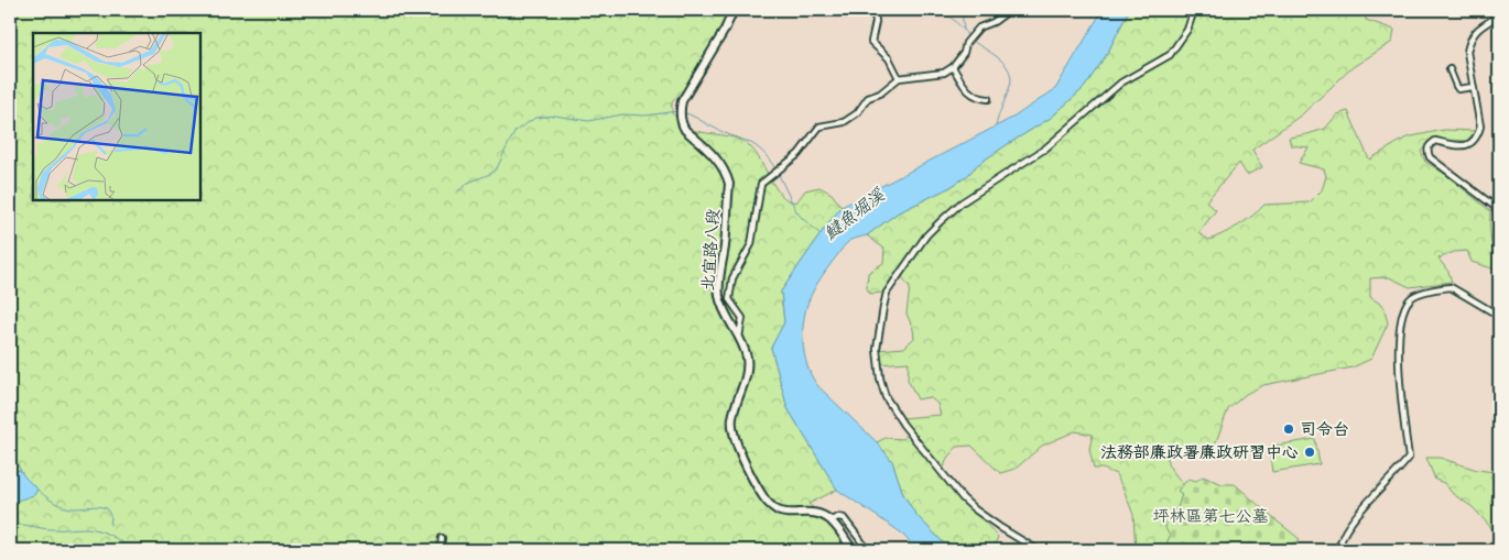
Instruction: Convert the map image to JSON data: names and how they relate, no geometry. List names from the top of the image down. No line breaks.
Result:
{"streets":{"main road":["北宜路八段"]},"water":["𩻸魚堀溪"],"parks":["坪林區第七公墓"],"places":["司令台","法務部廉政署廉政研習中心"]}
